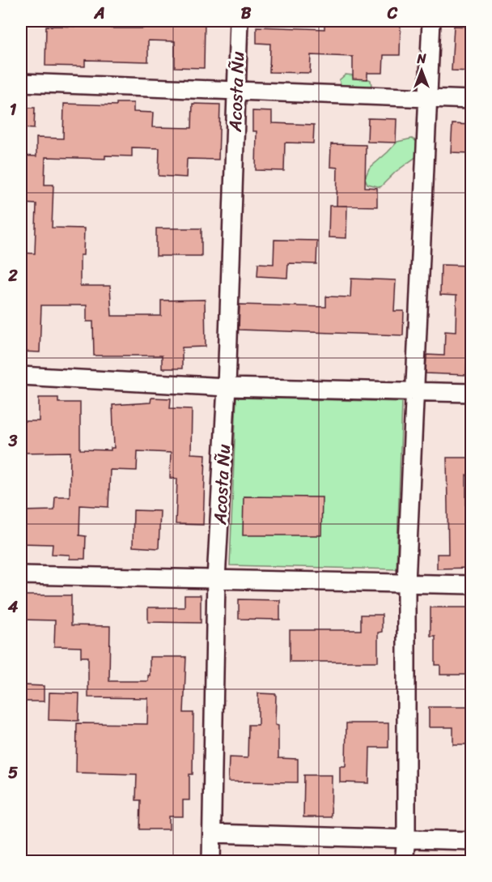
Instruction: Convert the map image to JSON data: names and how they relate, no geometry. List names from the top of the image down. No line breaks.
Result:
{"streets":{"street":["Acosta Ñu"]},"north":"top","grid":{"columns":["A","B","C"],"rows":["1","2","3","4","5"]}}
